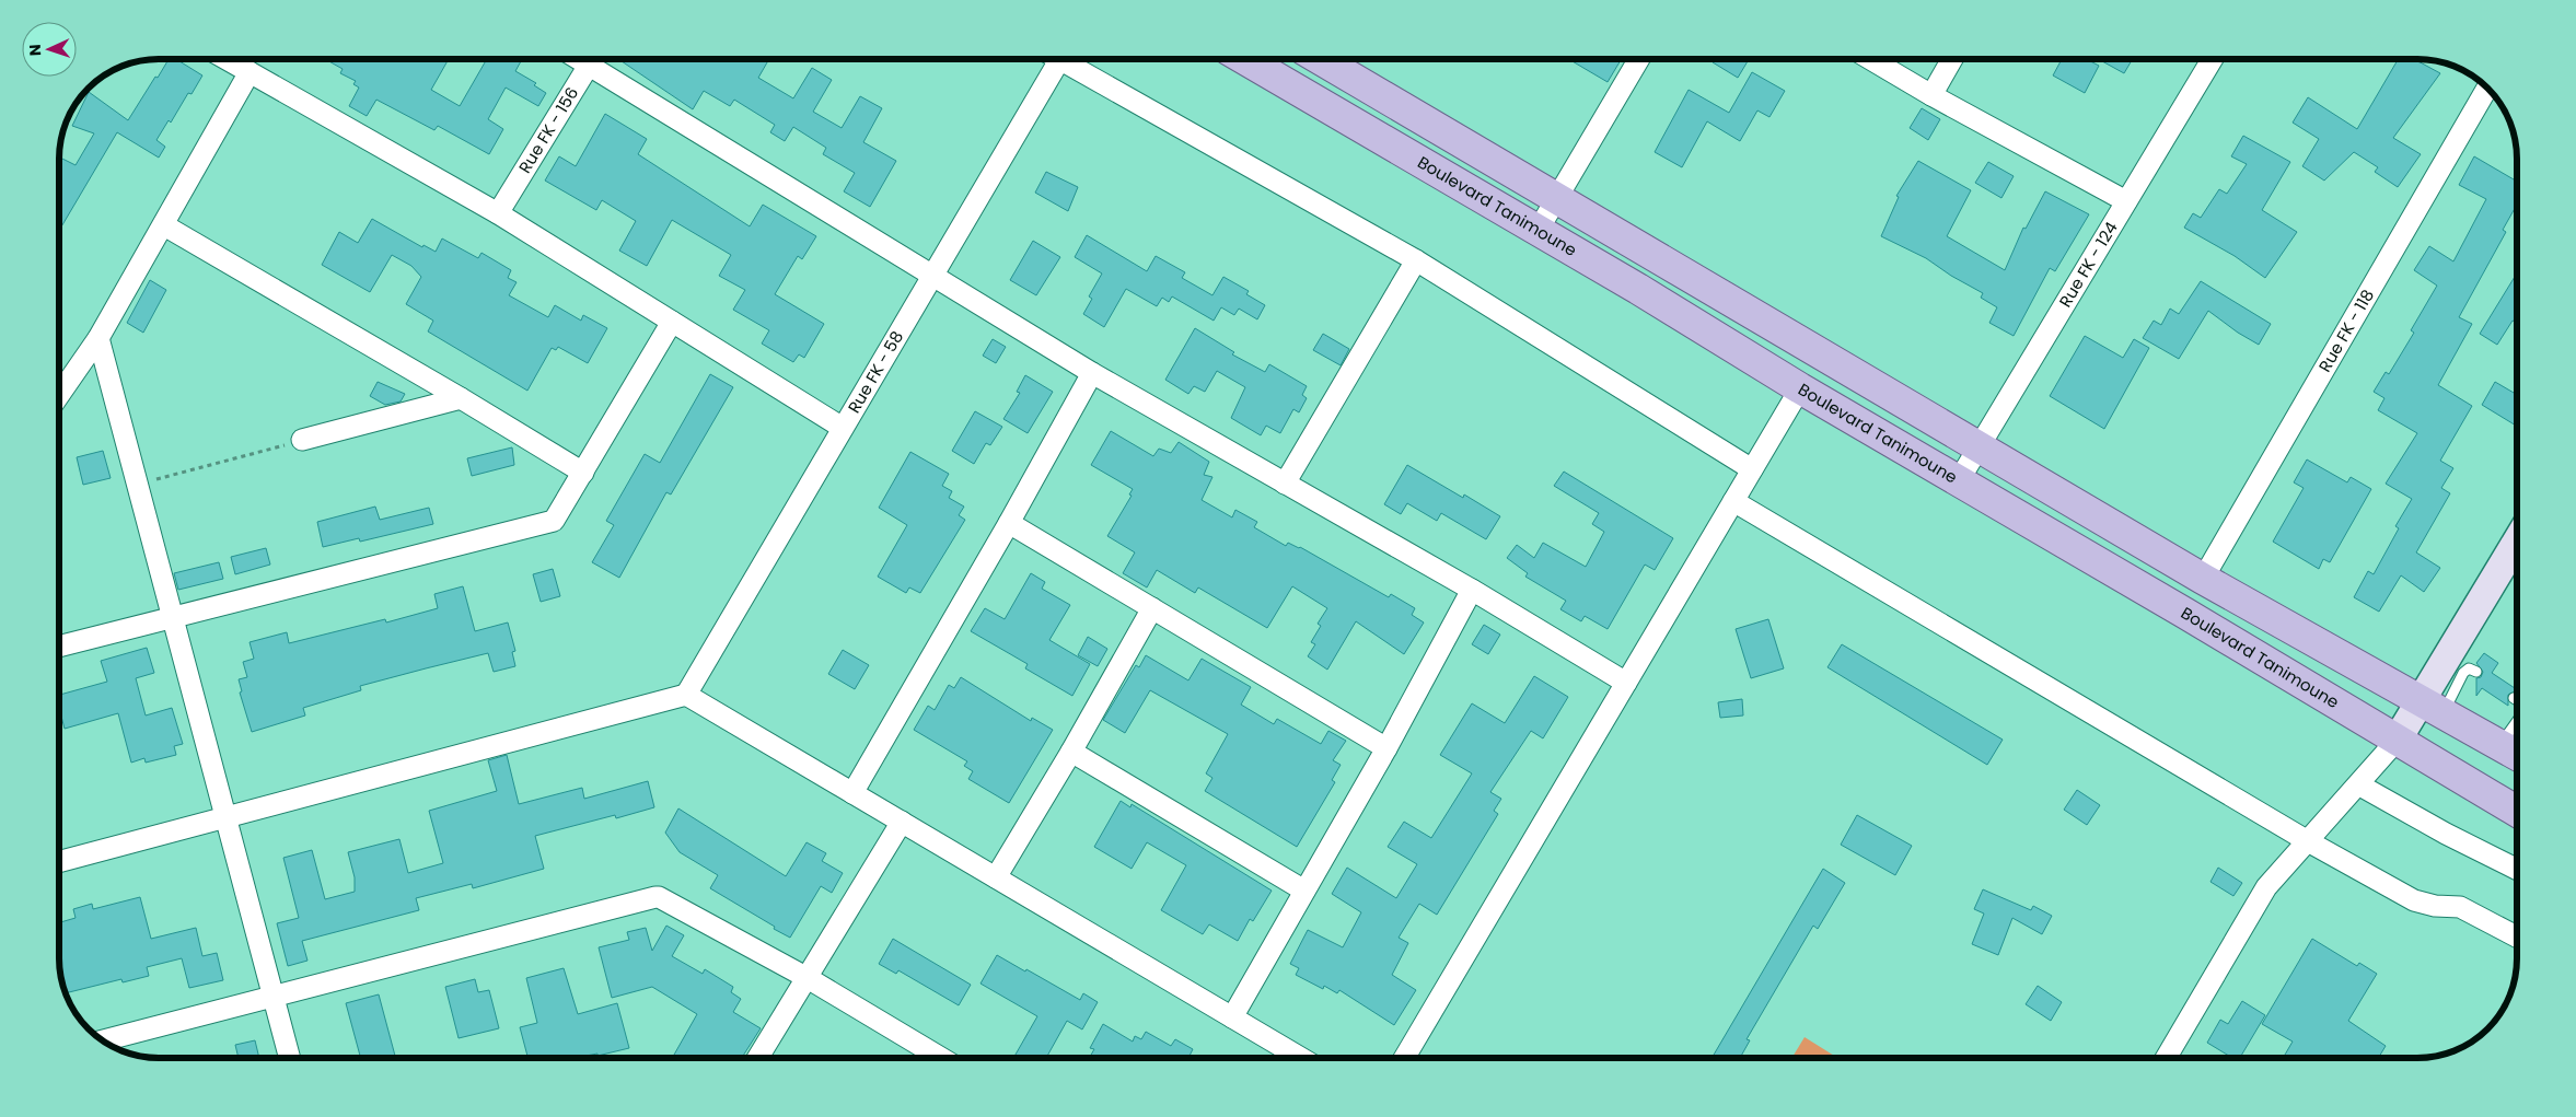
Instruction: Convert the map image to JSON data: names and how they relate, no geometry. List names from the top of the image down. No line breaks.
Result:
{"streets":{"main road":["Boulevard Tanimoune"],"street":["Rue FK - 156","Rue FK - 124","Rue FK - 118","Rue FK - 58"]},"crossings":[["Boulevard Tanimoune","Rue FK - 124"]],"north":"left"}
